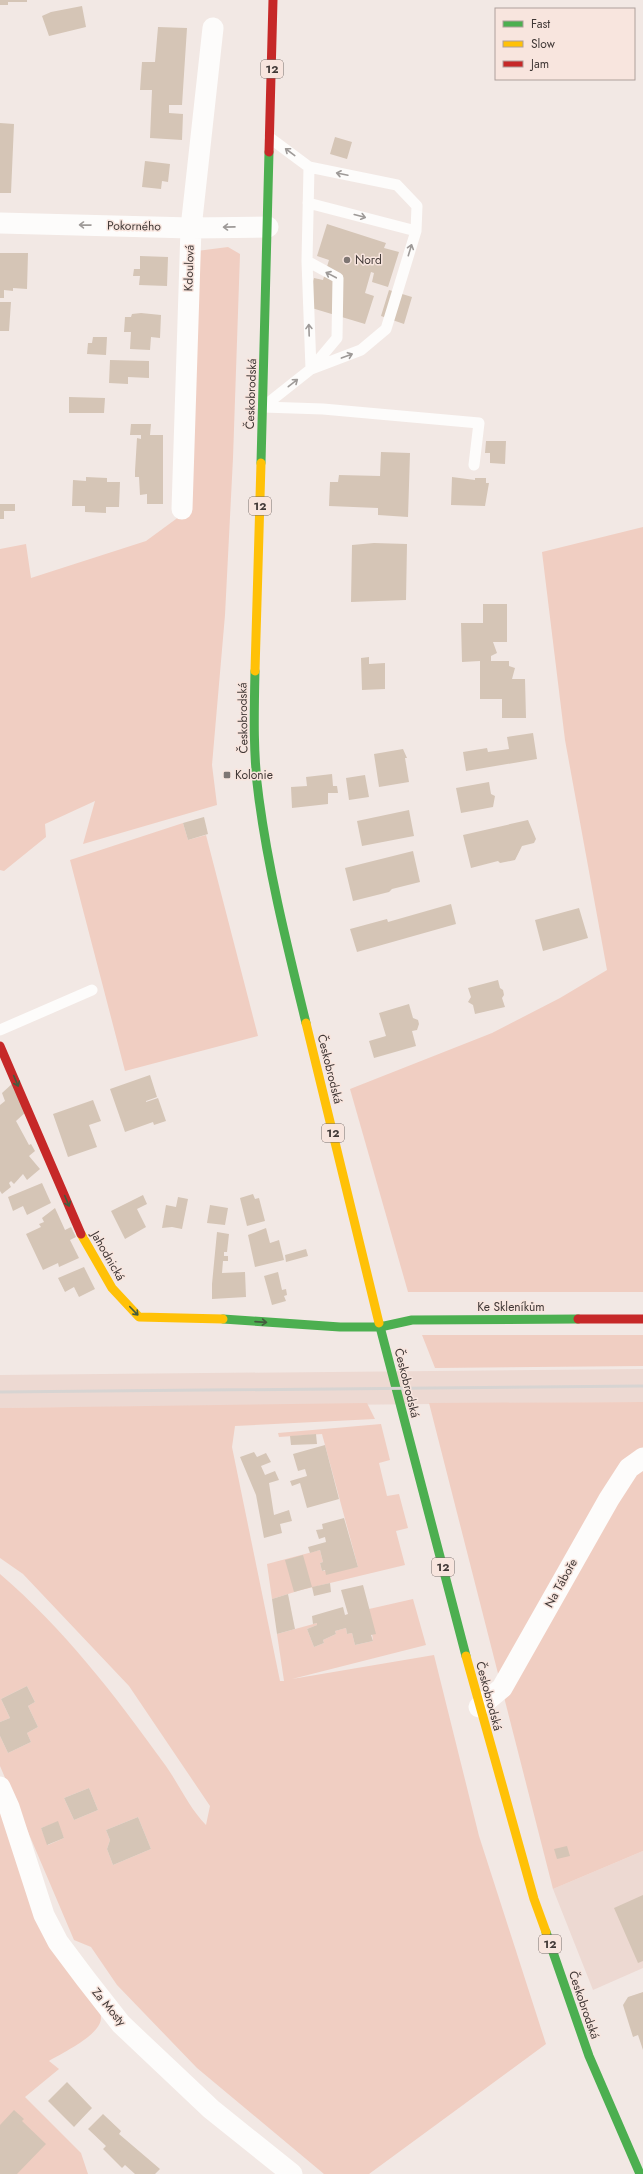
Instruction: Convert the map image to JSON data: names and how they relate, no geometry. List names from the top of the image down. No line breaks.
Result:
{"streets":{"main road":["12","Českobrodská","Jahodnická","Ke Skleníkům"],"street":["Pokorného","Kdoulová","Na Táboře","Za Mosty"]},"crossings":[["Pokorného","Kdoulová"],["Pokorného","Českobrodská"],["Českobrodská","Jahodnická"],["Českobrodská","Ke Skleníkům"],["Českobrodská","Na Táboře"],["Jahodnická","Ke Skleníkům"]],"one_way":["Pokorného","Jahodnická"],"places":{"other":["Nord"],"transit":["Kolonie"]},"legend":["Fast","Slow","Jam"]}
